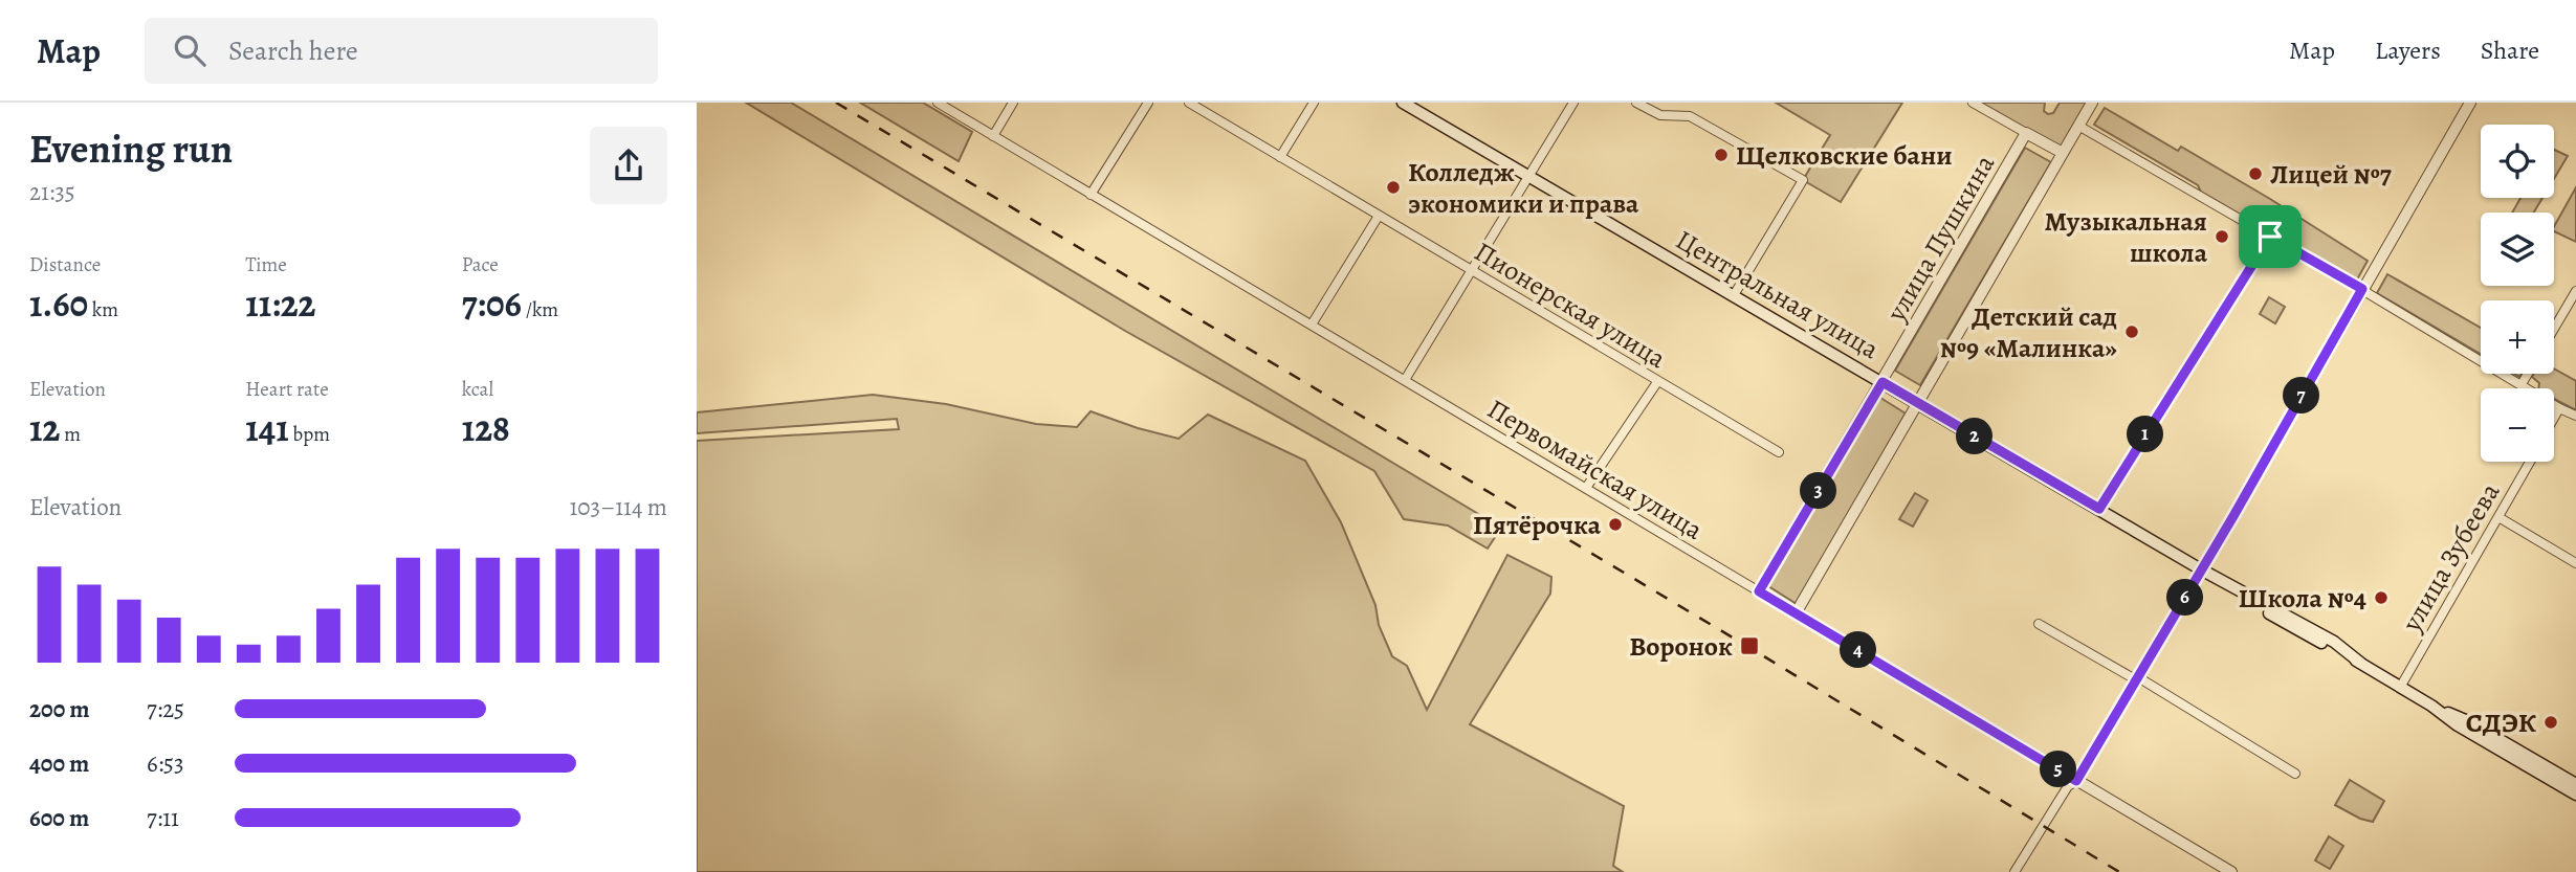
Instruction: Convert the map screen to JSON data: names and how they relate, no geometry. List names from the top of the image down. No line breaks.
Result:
{"streets":{"main road":["Центральная улица"],"street":["улица Пушкина","Пионерская улица","Первомайская улица","улица Зубеева"]},"crossings":[["улица Пушкина","Центральная улица"],["улица Пушкина","Первомайская улица"],["Центральная улица","улица Зубеева"]],"places":{"other":["Щелковские бани","Лицей №7","Колледж экономики и права","Музыкальная школа","Детский сад №9 «Малинка»","Пятёрочка","Школа №4","СДЭК"],"transit":["Воронок"]},"page":{"header":"Map","search":"Search here","nav":["Map","Layers","Share"],"heading":["Evening run","21:35"],"map_buttons":["+","−"],"stats":[["Distance","1.60 km"],["Time","11:22"],["Pace","7:06 /km"],["Elevation","12 m"],["Heart rate","141 bpm"],["kcal","128"]],"pins":["7","1","2","3","6","4","5"],"chart":["Elevation","103–114 m"],"list":[{"name":"200 m","note":"7:25"},{"name":"400 m","note":"6:53"},{"name":"600 m","note":"7:11"}]}}
